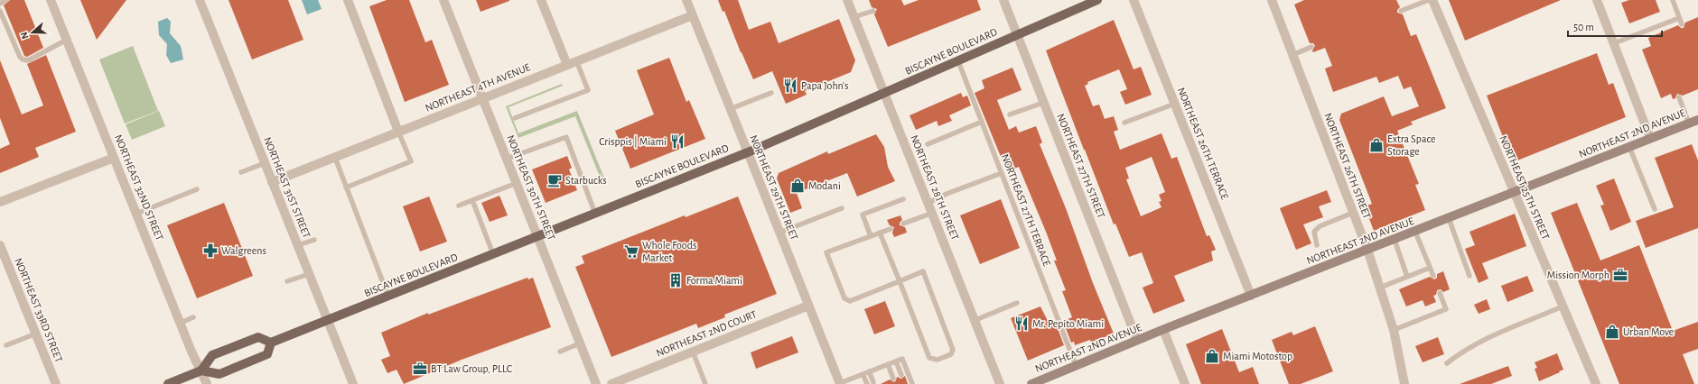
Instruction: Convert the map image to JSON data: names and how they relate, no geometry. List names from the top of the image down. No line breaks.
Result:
{"streets":{"main road":["BISCAYNE BOULEVARD","NORTHEAST 2ND AVENUE"],"street":["NORTHEAST 4TH AVENUE","NORTHEAST 26TH TERRACE","NORTHEAST 27TH STREET","NORTHEAST 26TH STREET","NORTHEAST 32ND STREET","NORTHEAST 31ST STREET","NORTHEAST 30TH STREET","NORTHEAST 29TH STREET","NORTHEAST 28TH STREET","NORTHEAST 25TH STREET","NORTHEAST 33RD STREET","NORTHEAST 2ND COURT"],"lane":["NORTHEAST 27TH TERRACE"]},"crossings":[["BISCAYNE BOULEVARD","NORTHEAST 27TH STREET"],["BISCAYNE BOULEVARD","NORTHEAST 31ST STREET"],["BISCAYNE BOULEVARD","NORTHEAST 30TH STREET"],["BISCAYNE BOULEVARD","NORTHEAST 29TH STREET"],["BISCAYNE BOULEVARD","NORTHEAST 28TH STREET"],["BISCAYNE BOULEVARD","NORTHEAST 27TH TERRACE"],["NORTHEAST 4TH AVENUE","NORTHEAST 31ST STREET"],["NORTHEAST 4TH AVENUE","NORTHEAST 30TH STREET"],["NORTHEAST 4TH AVENUE","NORTHEAST 29TH STREET"],["NORTHEAST 2ND AVENUE","NORTHEAST 26TH TERRACE"],["NORTHEAST 2ND AVENUE","NORTHEAST 27TH STREET"],["NORTHEAST 2ND AVENUE","NORTHEAST 26TH STREET"],["NORTHEAST 2ND AVENUE","NORTHEAST 25TH STREET"],["NORTHEAST 2ND AVENUE","NORTHEAST 27TH TERRACE"],["NORTHEAST 29TH STREET","NORTHEAST 2ND COURT"]],"places":{"restaurant":["Papa John's","Crisppis | Miami","Mr. Pepito Miami"],"shop":["Extra Space Storage","Modani","Urban Move","Miami Motostop"],"cafe":["Starbucks"],"pharmacy":["Walgreens"],"supermarket":["Whole Foods Market"],"office":["Mission Morph","BT Law Group, PLLC"],"building":["Forma Miami"]},"scale_bar":"50 m","north":"left"}
